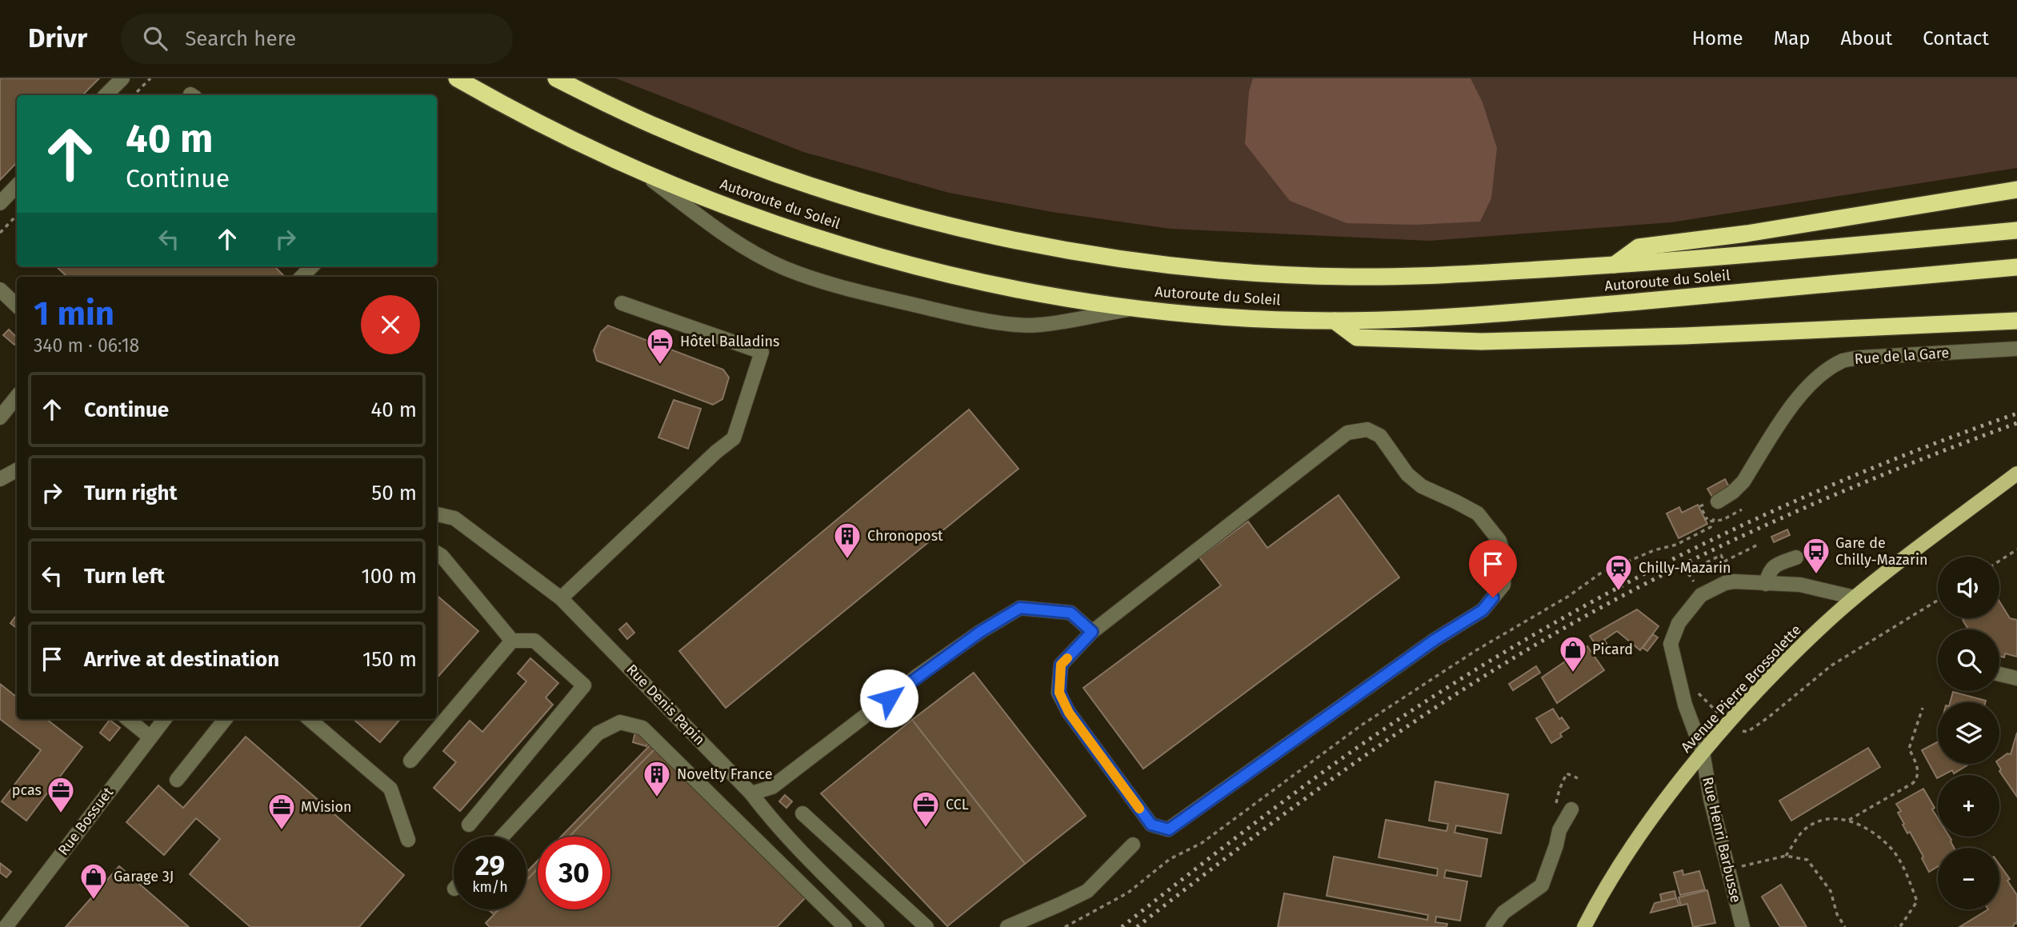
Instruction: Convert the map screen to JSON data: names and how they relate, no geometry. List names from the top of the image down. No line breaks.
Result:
{"streets":{"highway":["Autoroute du Soleil"],"main road":["Avenue Pierre Brossolette"],"street":["Rue de la Gare","Rue Denis Papin","Rue Bossuet","Rue Henri Barbusse"]},"crossings":[["Avenue Pierre Brossolette","Rue Henri Barbusse"]],"places":{"hotel":["Hôtel Balladins"],"building":["Chronopost","Novelty France"],"bus stop":["Gare de Chilly-Mazarin"],"station":["Chilly-Mazarin"],"shop":["Picard","Garage 3J"],"office":["pcas","CCL","MVision"]},"page":{"header":"Drivr","search":"Search here","nav":["Home","Map","About","Contact"],"turn":["40 m","Continue"],"heading":["1 min","340 m · 06:18"],"list":[{"name":"Continue","value":"40 m"},{"name":"Turn right","value":"50 m"},{"name":"Turn left","value":"100 m"},{"name":"Arrive at destination","value":"150 m"}],"map_buttons":["+","−"],"speed":"29 km/h","limit":"30"}}
